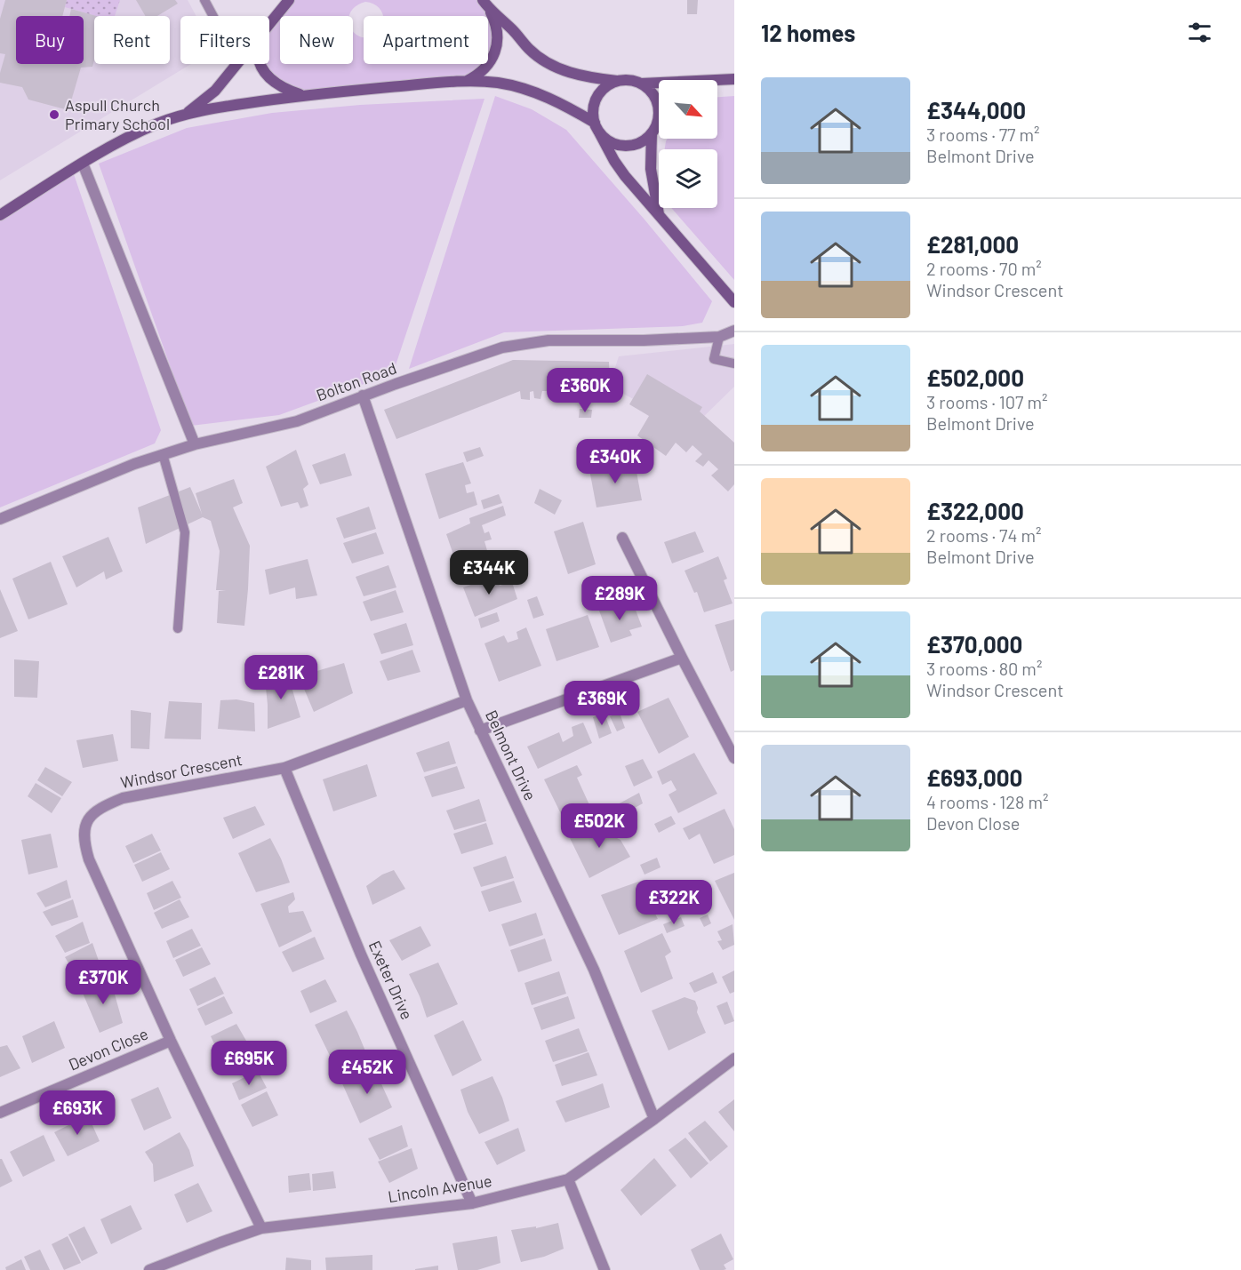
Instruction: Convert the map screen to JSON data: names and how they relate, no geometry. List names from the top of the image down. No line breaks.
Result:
{"streets":{"street":["Bolton Road","Belmont Drive","Windsor Crescent","Exeter Drive","Devon Close","Lincoln Avenue"]},"crossings":[["Bolton Road","Belmont Drive"],["Belmont Drive","Windsor Crescent"],["Belmont Drive","Lincoln Avenue"],["Windsor Crescent","Exeter Drive"],["Windsor Crescent","Devon Close"],["Windsor Crescent","Lincoln Avenue"],["Exeter Drive","Lincoln Avenue"]],"places":["Aspull Church Primary School"],"north":"bottom right","page":{"heading":"12 homes","chip":["Buy","Rent","Filters","New","Apartment"],"list":[{"name":"£344,000","note":"3 rooms · 77 m² · Belmont Drive"},{"name":"£281,000","note":"2 rooms · 70 m² · Windsor Crescent"},{"name":"£502,000","note":"3 rooms · 107 m² · Belmont Drive"},{"name":"£322,000","note":"2 rooms · 74 m² · Belmont Drive"},{"name":"£370,000","note":"3 rooms · 80 m² · Windsor Crescent"},{"name":"£693,000","note":"4 rooms · 128 m² · Devon Close"}],"price":["£360K","£340K","£344K","£289K","£281K","£369K","£502K","£322K","£370K","£695K","£452K","£693K"]}}
